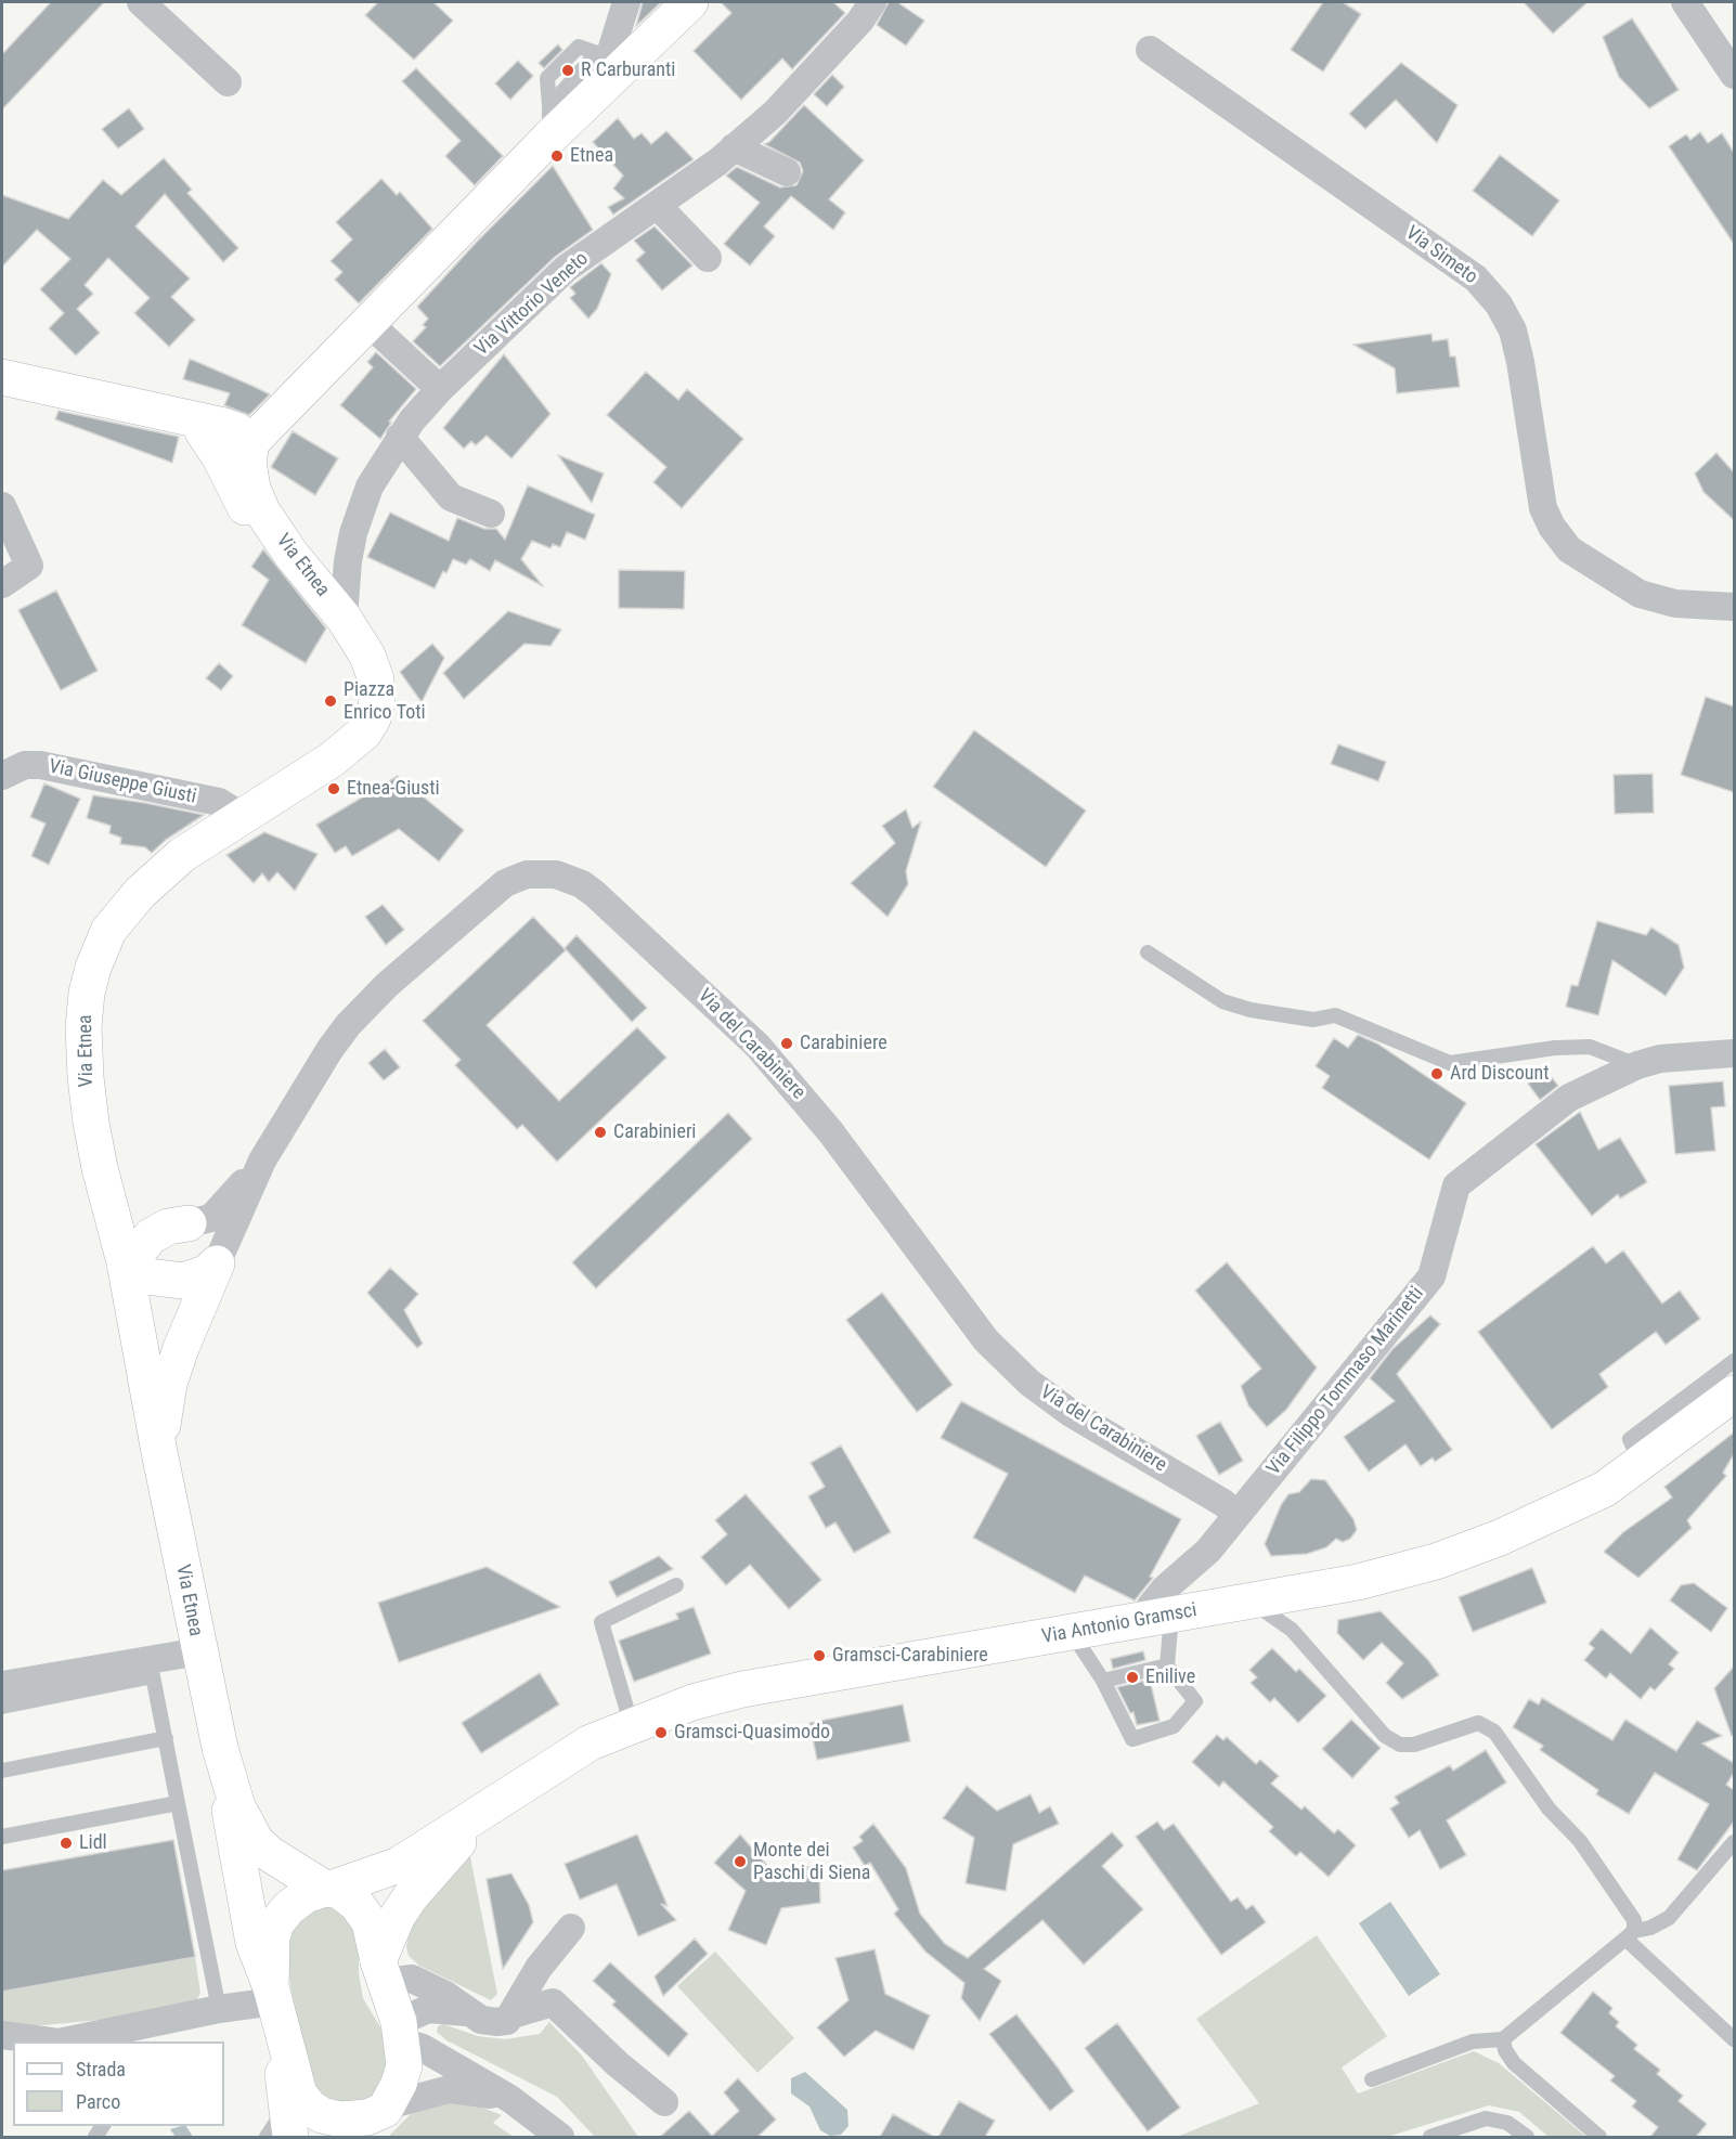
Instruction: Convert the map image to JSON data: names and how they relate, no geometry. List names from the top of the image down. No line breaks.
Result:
{"streets":{"main road":["Via Etnea","Via Antonio Gramsci"],"street":["Via Simeto","Via Vittorio Veneto","Via Giuseppe Giusti","Via del Carabiniere","Via Filippo Tommaso Marinetti"]},"crossings":[["Via Vittorio Veneto","Via Etnea"],["Via Etnea","Via Giuseppe Giusti"],["Via Etnea","Via Antonio Gramsci"],["Via del Carabiniere","Via Filippo Tommaso Marinetti"],["Via Filippo Tommaso Marinetti","Via Antonio Gramsci"]],"places":["R Carburanti","Etnea","Piazza Enrico Toti","Etnea-Giusti","Carabiniere","Ard Discount","Carabinieri","Gramsci-Carabiniere","Enilive","Gramsci-Quasimodo","Lidl","Monte dei Paschi di Siena"],"legend":["Strada","Parco"]}
